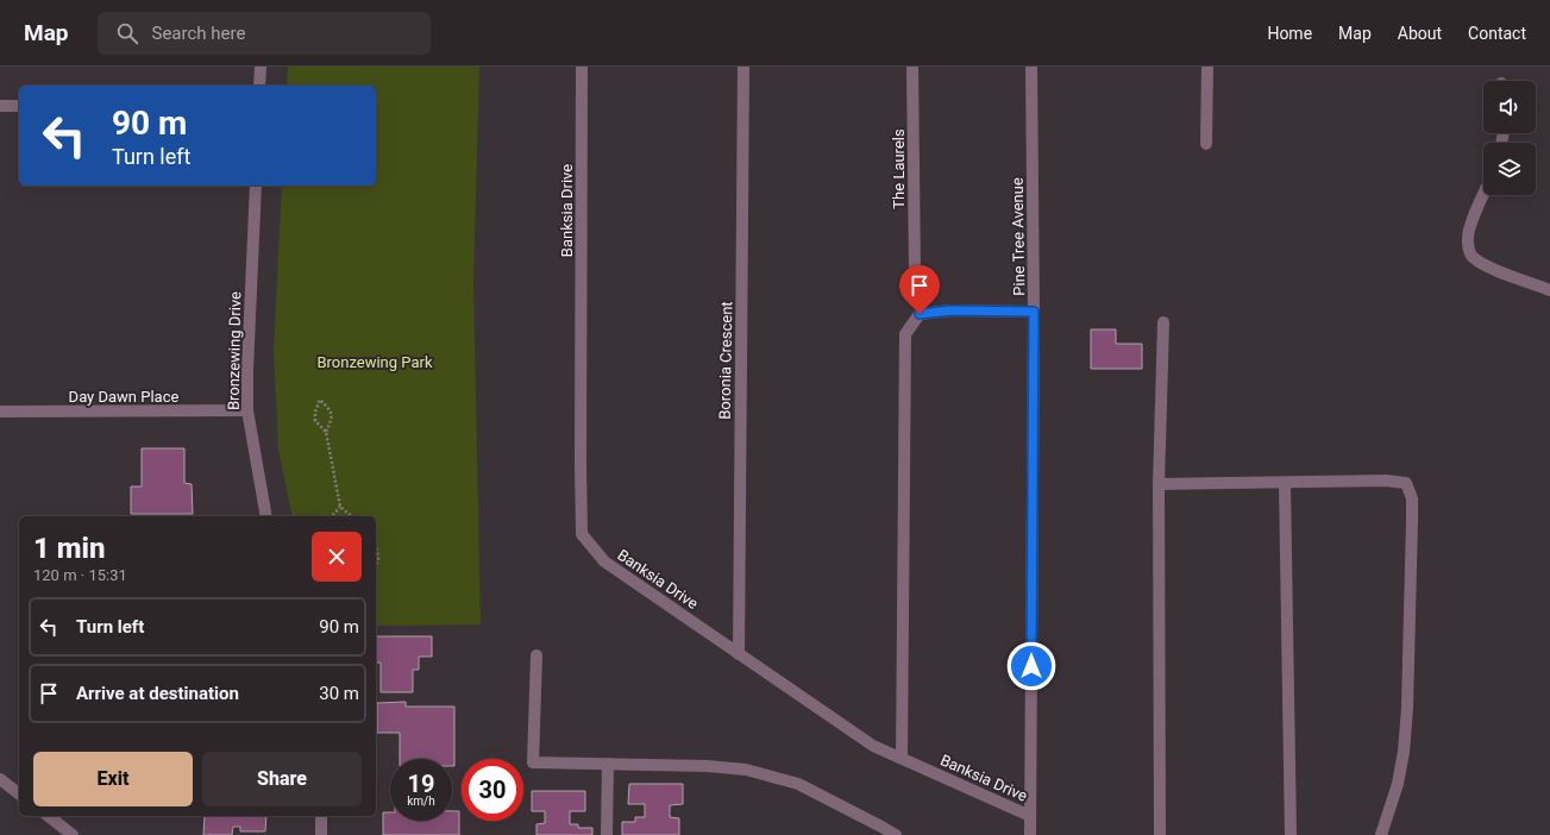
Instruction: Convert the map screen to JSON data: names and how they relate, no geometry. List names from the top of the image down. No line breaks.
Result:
{"streets":{"street":["The Laurels","Banksia Drive","Pine Tree Avenue","Bronzewing Drive","Boronia Crescent","Day Dawn Place"]},"crossings":[["Banksia Drive","Pine Tree Avenue"],["Banksia Drive","Boronia Crescent"],["Bronzewing Drive","Day Dawn Place"]],"parks":["Bronzewing Park"],"page":{"header":"Map","search":"Search here","nav":["Home","Map","About","Contact"],"turn":["90 m","Turn left"],"heading":["1 min","120 m · 15:31"],"list":[{"name":"Turn left","value":"90 m"},{"name":"Arrive at destination","value":"30 m"}],"buttons":["Exit","Share"],"speed":"19 km/h","limit":"30"}}
